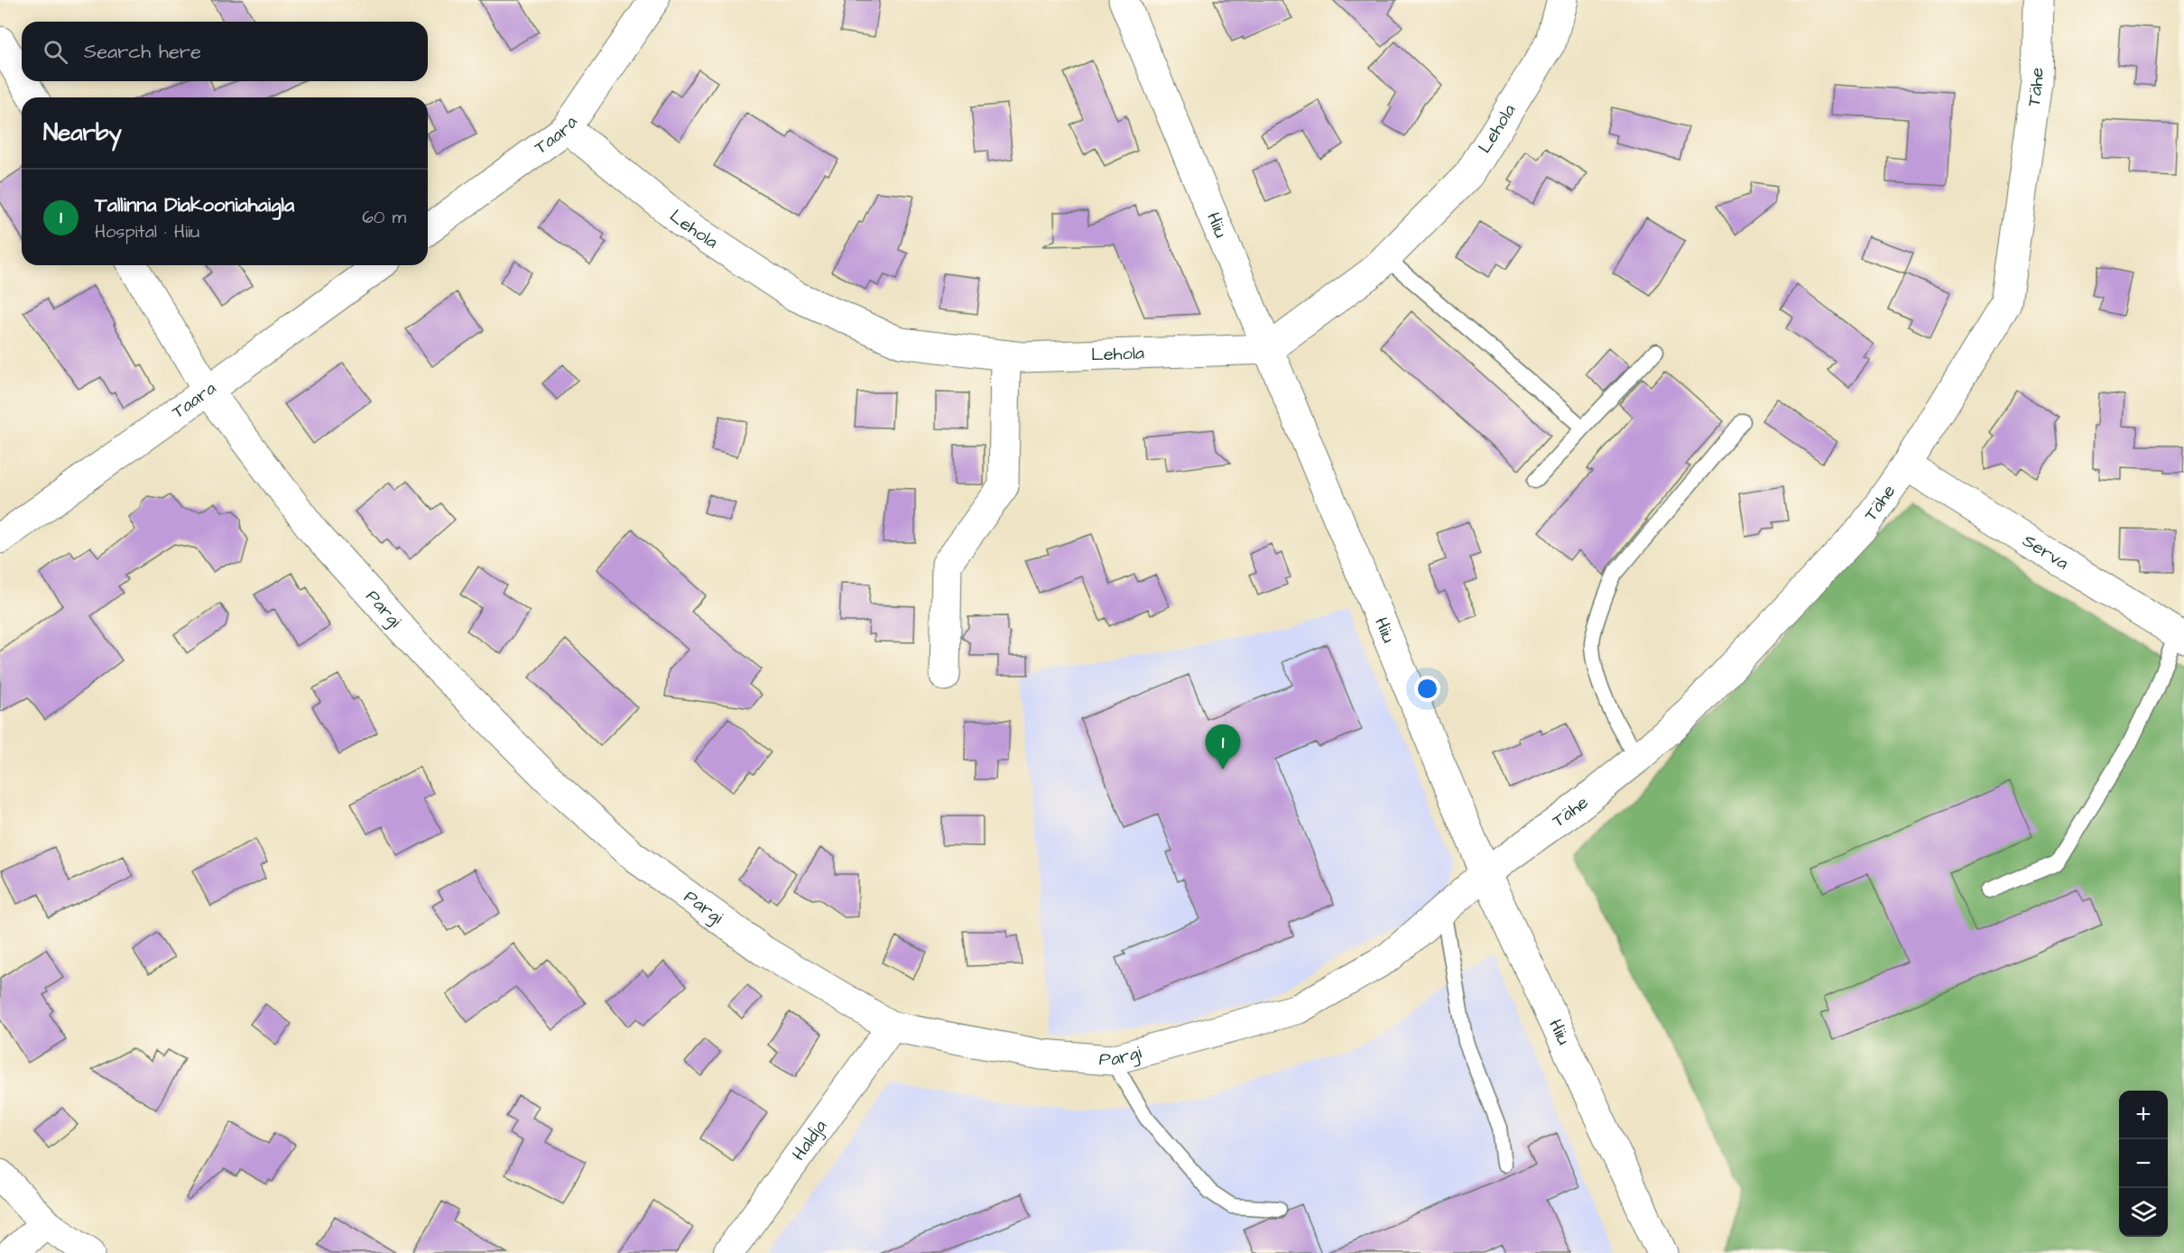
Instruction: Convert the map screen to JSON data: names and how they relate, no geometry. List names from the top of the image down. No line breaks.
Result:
{"streets":{"street":["Tähe","Lehola","Taara","Hiiu","Serva","Pargi","Haldja"]},"crossings":[["Tähe","Hiiu"],["Tähe","Serva"],["Tähe","Pargi"],["Lehola","Taara"],["Lehola","Hiiu"],["Taara","Pargi"],["Hiiu","Pargi"],["Pargi","Haldja"]],"page":{"search":"Search here","heading":"Nearby","list":[{"mark":"1","name":"Tallinna Diakooniahaigla","note":"Hospital · Hiiu","value":"60 m"}],"pins":"1","map_buttons":["+","−"]}}
